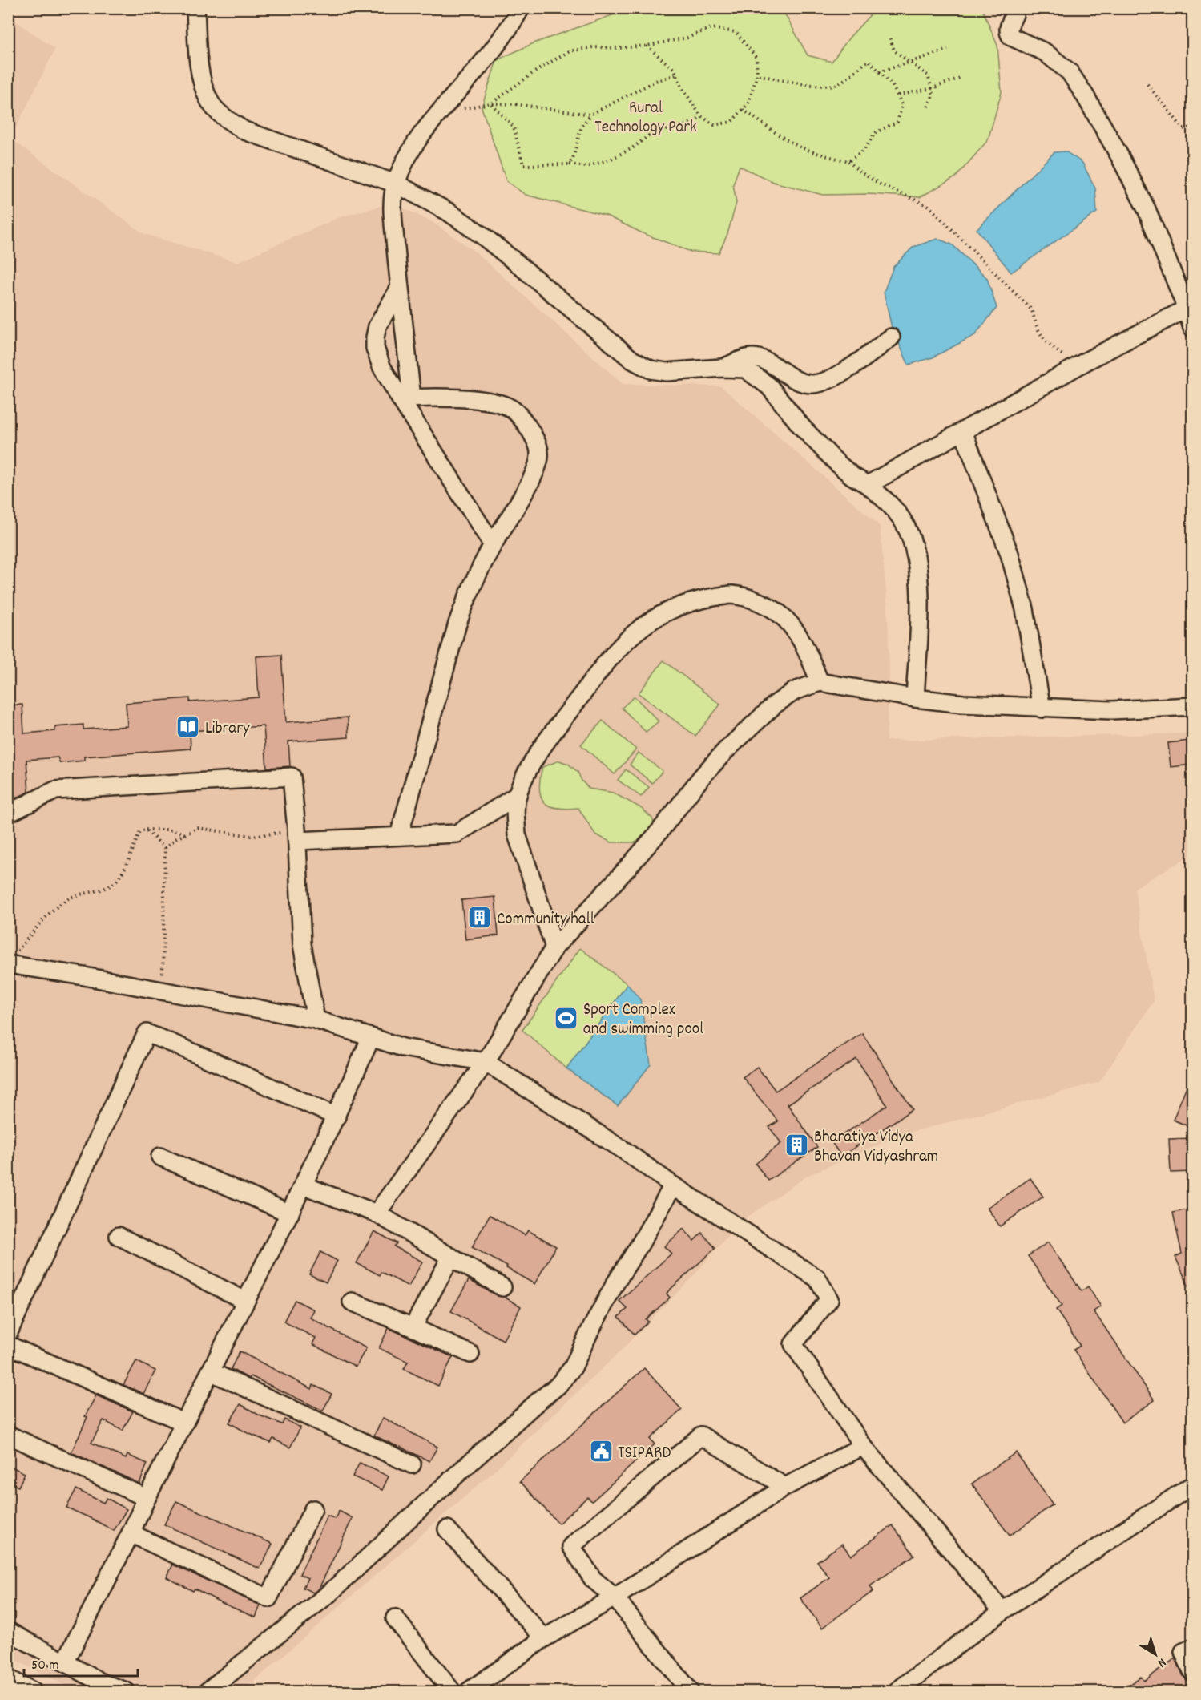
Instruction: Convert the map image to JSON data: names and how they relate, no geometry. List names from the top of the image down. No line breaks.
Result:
{"parks":["Rural Technology Park"],"places":{"library":["Library"],"building":["Community hall","Bharatiya Vidya Bhavan Vidyashram"],"sports":["Sport Complex and swimming pool"],"public building":["TSIPARD"]},"scale_bar":"50 m","north":"bottom right"}
